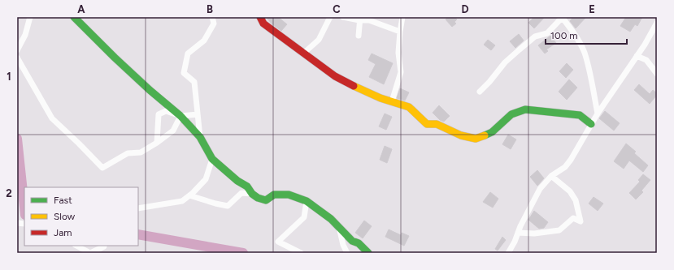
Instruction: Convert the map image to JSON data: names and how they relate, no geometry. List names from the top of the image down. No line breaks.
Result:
{"legend":["Fast","Slow","Jam"],"scale_bar":"100 m","grid":{"columns":["A","B","C","D","E"],"rows":["1","2"]}}
